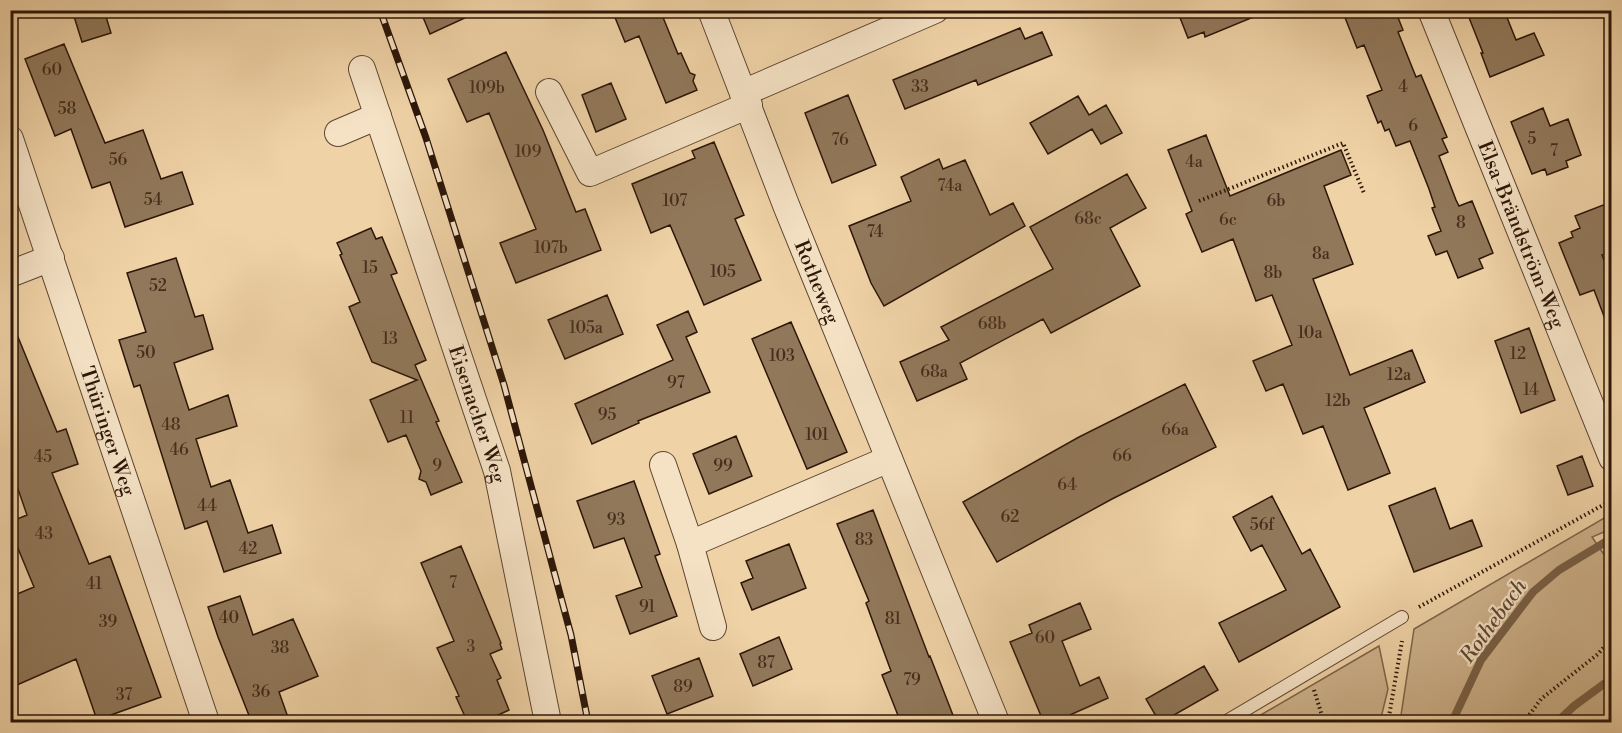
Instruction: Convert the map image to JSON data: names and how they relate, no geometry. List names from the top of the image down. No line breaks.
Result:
{"streets":{"street":["Elsa-Brändström-Weg","Rotheweg","Eisenacher Weg","Thüringer Weg"]},"water":["Rothebach"],"house_numbers":["60","33","4","109b","58","6","5","76","7","109","56","4a","74a","54","107","6b","68c","6c","8","74","107b","8a","15","105","8b","52","68b","105a","10a","13","50","12","103","68a","12a","97","14","12b","95","11","48","66a","101","46","66","45","9","99","64","44","62","93","56f","43","83","42","7","41","91","40","81","39","60","3","38","87","79","89","36","37"]}
